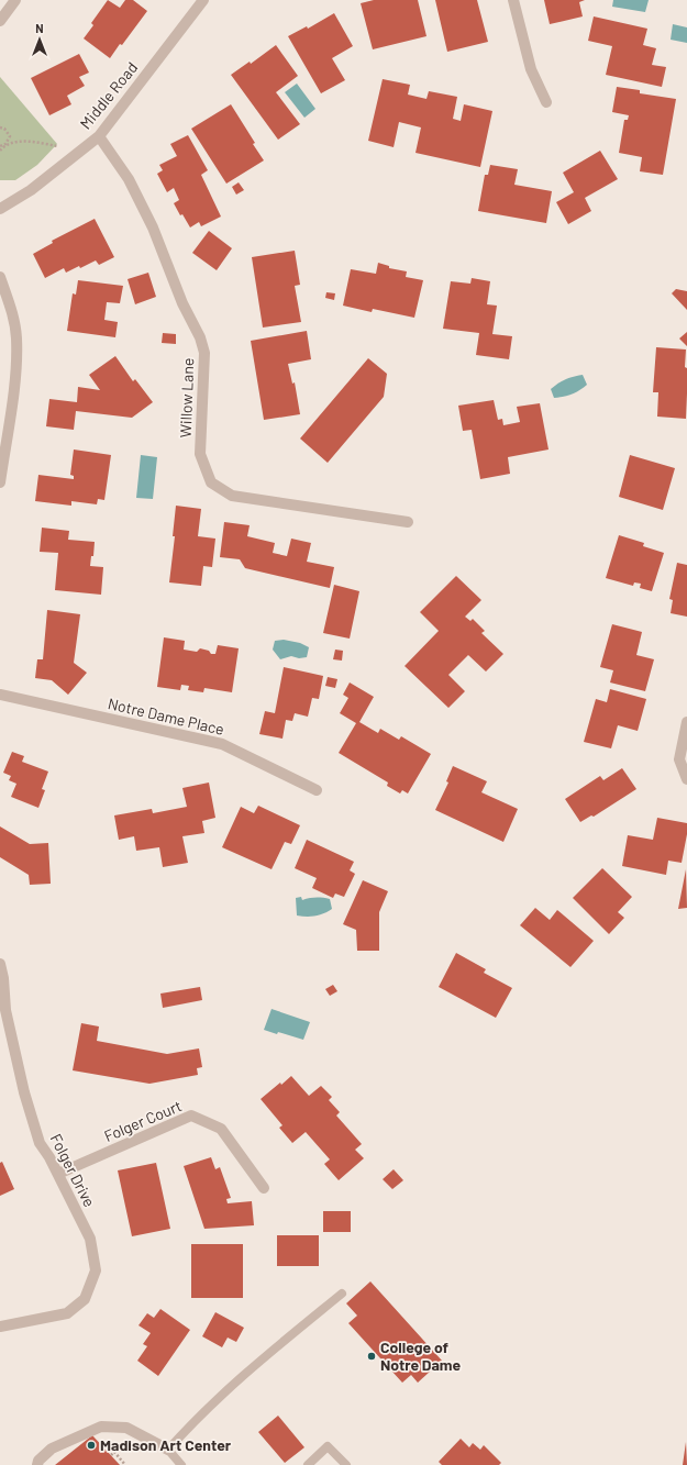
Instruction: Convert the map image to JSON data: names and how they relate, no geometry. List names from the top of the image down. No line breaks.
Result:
{"streets":{"street":["Middle Road","Willow Lane","Notre Dame Place","Folger Court","Folger Drive"]},"crossings":[["Middle Road","Willow Lane"],["Folger Court","Folger Drive"]],"places":["College of Notre Dame","Madison Art Center"],"north":"top"}
